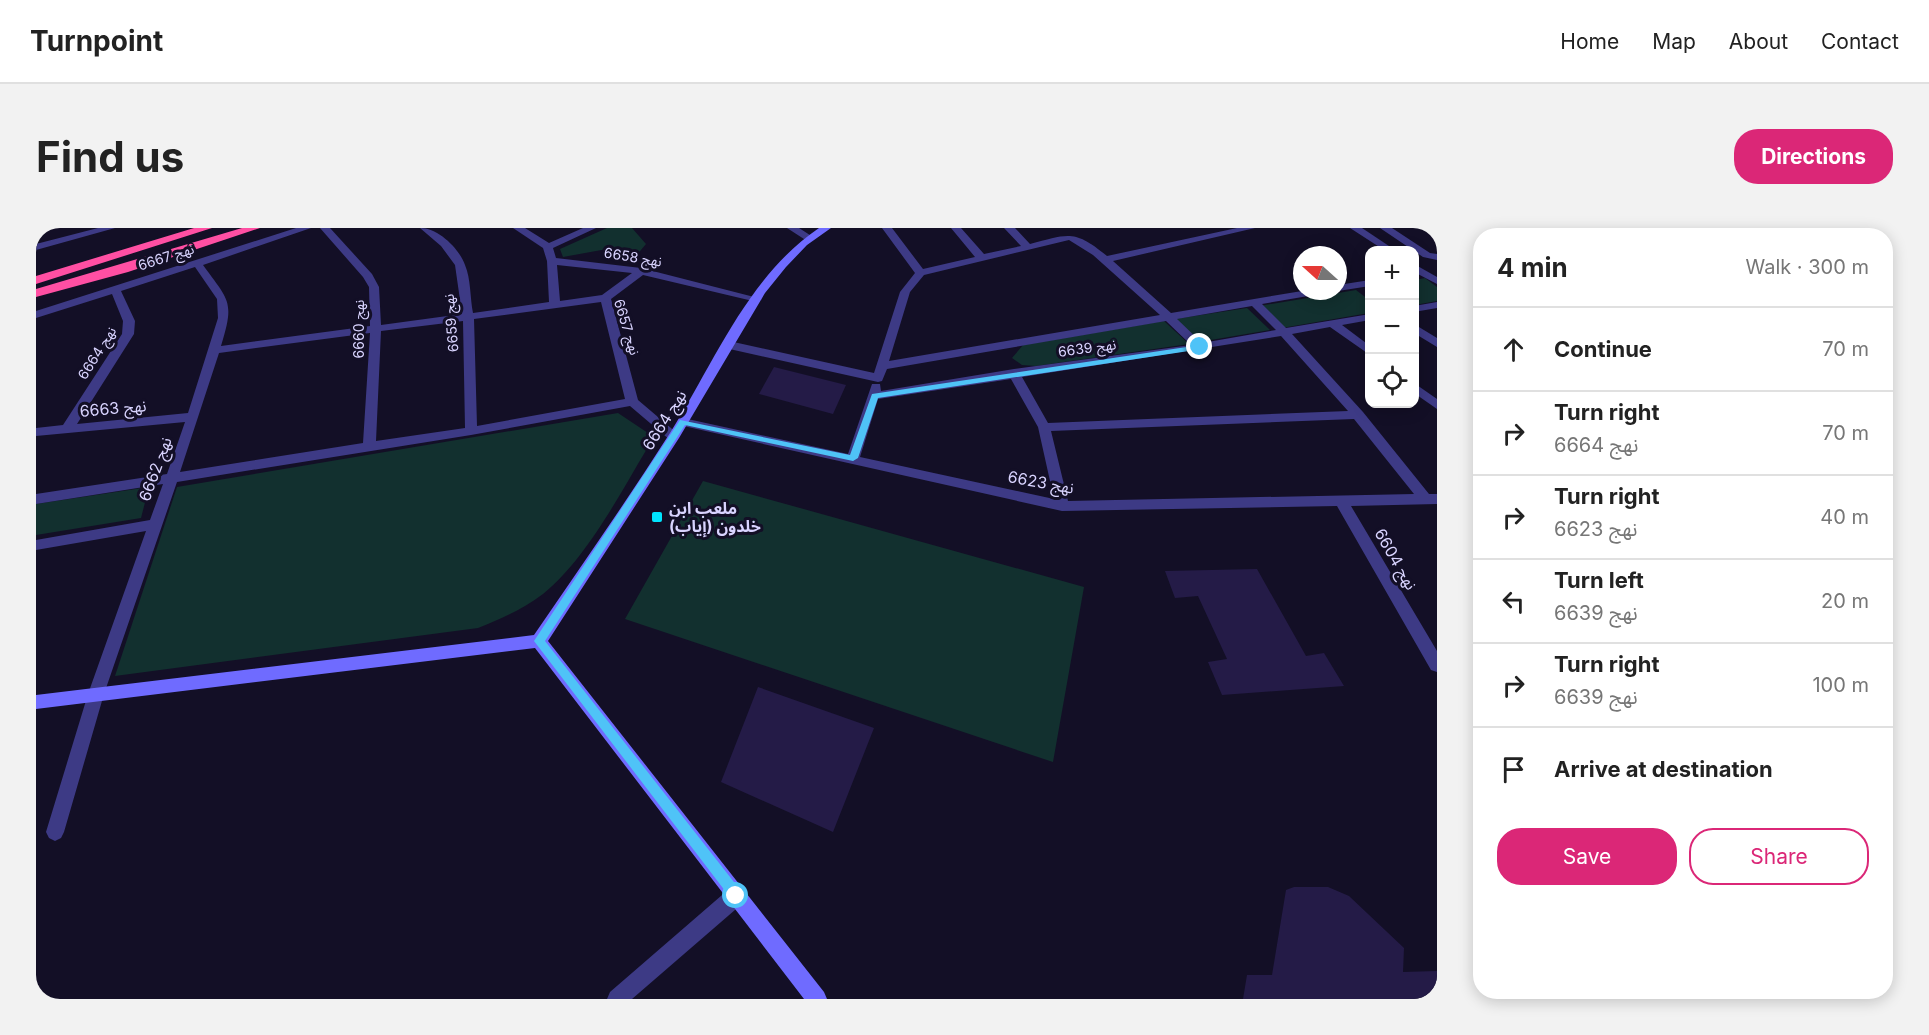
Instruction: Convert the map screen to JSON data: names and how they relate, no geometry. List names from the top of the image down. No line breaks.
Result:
{"streets":{"street":["نهج 6667","نهج 6658","نهج 6659","نهج 6657","نهج 6660","نهج 6639","نهج 6664","نهج 6663","نهج 6662","نهج 6623","نهج 6604"]},"crossings":[["نهج 6667","نهج 6664"],["نهج 6667","نهج 6662"],["نهج 6658","نهج 6664"],["نهج 6659","نهج 6657"],["نهج 6657","نهج 6660"],["نهج 6657","نهج 6662"],["نهج 6664","نهج 6663"],["نهج 6664","نهج 6623"],["نهج 6663","نهج 6662"],["نهج 6623","نهج 6604"]],"places":{"transit":["ملعب ابن خلدون (إياب)"]},"north":"left","page":{"header":"Turnpoint","nav":["Home","Map","About","Contact"],"buttons":["Directions",["Save","Share"]],"title":"Find us","heading":["4 min","Walk · 300 m"],"map_buttons":["+","−"],"list":[["Continue","70 m"],["Turn right","نهج 6664","70 m"],["Turn right","نهج 6623","40 m"],["Turn left","نهج 6639","20 m"],["Turn right","نهج 6639","100 m"],"Arrive at destination"]}}
